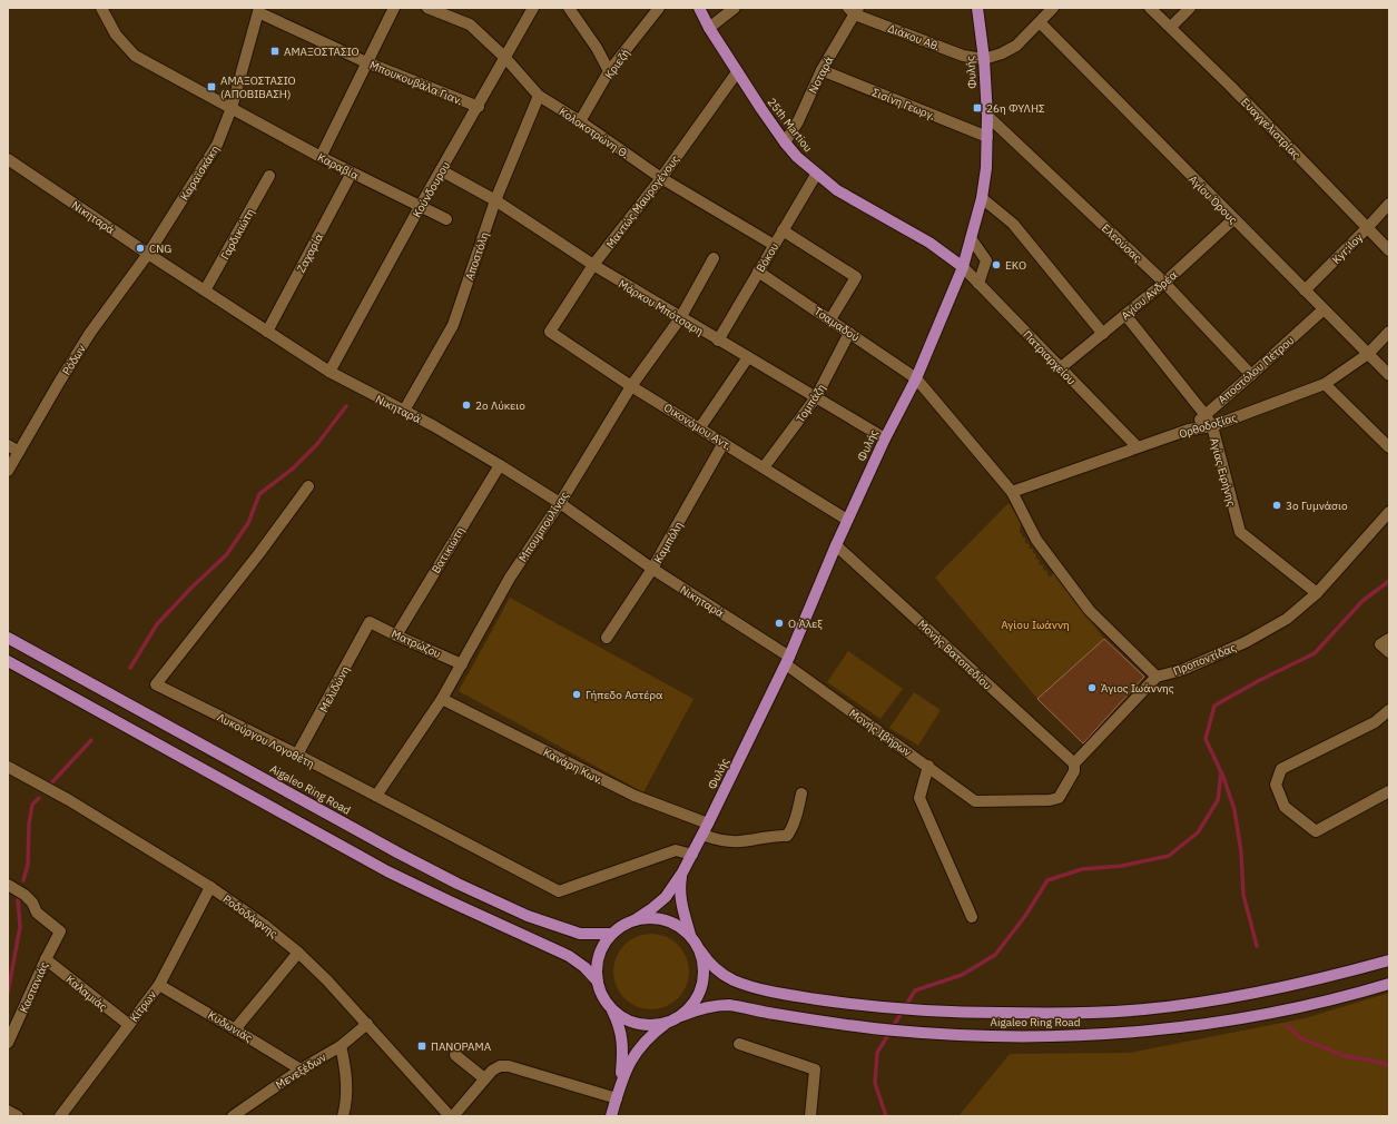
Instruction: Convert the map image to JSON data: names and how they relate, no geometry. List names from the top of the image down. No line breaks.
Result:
{"streets":{"main road":["Φυλής","25th Martiou","Aigaleo Ring Road"],"street":["Διάκου Αθ.","Κριεζή","Νοταρά","Μπουκουβάλα Γιαν.","Σισίνη Γεωργ.","Ευαγγελιστρίας","Κολοκοτρώνη Θ.","Καραβία","Καραϊσκάκη","Κούνδουρου","Αγίου Όρους","Μαντώς Μαυρογένους","Νικηταρά","Γαρδικιώτη","Ελεούσας","Kyr;iloy","Ζαχαρία","Αποστόλη","Βόκου","Αγίου Ανδρέα","Μάρκου Μπότσαρη","Τσαμαδού","Πατριαρχείου","Ρόδων","Αποστόλου Πέτρου","Τομπάζη","Ορθοδοξίας","Οικονόμου Αντ.","Αγίας Ειρήνης","Μπουμπουλίνας","Καμπόλη","Βατικιώτη","Ματρώζου","Μονής Βατοπεδίου","Προποντίδας","Μελιδώνη","Μονής Ιβήρων","Λυκούργου Λογοθέτη","Κανάρη Κων.","Ροδοδάφνης","Καστανιάς","Καλαμιάς","Κίτρων","Κυδωνιάς","Μενεξέδων"]},"crossings":[["Διάκου Αθ.","Φυλής"],["Διάκου Αθ.","Νοταρά"],["Κριεζή","Κολοκοτρώνη Θ."],["Φυλής","Σισίνη Γεωργ."],["Φυλής","25th Martiou"],["Φυλής","Νικηταρά"],["Φυλής","Ελεούσας"],["Φυλής","Μάρκου Μπότσαρη"],["Φυλής","Τσαμαδού"],["Φυλής","Πατριαρχείου"],["Φυλής","Οικονόμου Αντ."],["Φυλής","Μονής Βατοπεδίου"],["Φυλής","Μονής Ιβήρων"],["Φυλής","Λυκούργου Λογοθέτη"],["Φυλής","Κανάρη Κων."],["Φυλής","Aigaleo Ring Road"],["Νοταρά","Σισίνη Γεωργ."],["Νοταρά","25th Martiou"],["Μπουκουβάλα Γιαν.","Καραϊσκάκη"],["Μπουκουβάλα Γιαν.","Κούνδουρου"],["25th Martiou","Μαντώς Μαυρογένους"],["25th Martiou","Βόκου"],["25th Martiou","Πατριαρχείου"],["Ευαγγελιστρίας","Kyr;iloy"],["Κολοκοτρώνη Θ.","Κούνδουρου"],["Κολοκοτρώνη Θ.","Μαντώς Μαυρογένους"],["Κολοκοτρώνη Θ.","Αποστόλη"],["Κολοκοτρώνη Θ.","Βόκου"],["Καραβία","Καραϊσκάκη"],["Καραβία","Κούνδουρου"],["Καραβία","Ζαχαρία"],["Καραϊσκάκη","Νικηταρά"],["Καραϊσκάκη","Ρόδων"],["Κούνδουρου","Νικηταρά"],["Κούνδουρου","Μάρκου Μπότσαρη"],["Αγίου Όρους","Kyr;iloy"],["Αγίου Όρους","Αγίου Ανδρέα"],["Αγίου Όρους","Αποστόλου Πέτρου"],["Αγίου Όρους","Ορθοδοξίας"],["Μαντώς Μαυρογένους","Μάρκου Μπότσαρη"],["Μαντώς Μαυρογένους","Οικονόμου Αντ."],["Νικηταρά","Γαρδικιώτη"],["Νικηταρά","Ζαχαρία"],["Νικηταρά","Αποστόλη"],["Νικηταρά","Ρόδων"],["Νικηταρά","Μπουμπουλίνας"],["Νικηταρά","Καμπόλη"],["Νικηταρά","Βατικιώτη"],["Νικηταρά","Μονής Ιβήρων"],["Ελεούσας","Αγίου Ανδρέα"],["Ελεούσας","Αποστόλου Πέτρου"],["Αποστόλη","Μάρκου Μπότσαρη"],["Βόκου","Μάρκου Μπότσαρη"],["Βόκου","Τσαμαδού"],["Αγίου Ανδρέα","Πατριαρχείου"],["Αγίου Ανδρέα","Αγίας Ειρήνης"],["Μάρκου Μπότσαρη","Τομπάζη"],["Μάρκου Μπότσαρη","Μπουμπουλίνας"],["Τσαμαδού","Τομπάζη"],["Πατριαρχείου","Ορθοδοξίας"],["Αποστόλου Πέτρου","Ορθοδοξίας"],["Αποστόλου Πέτρου","Αγίας Ειρήνης"],["Τομπάζη","Οικονόμου Αντ."],["Ορθοδοξίας","Αγίας Ειρήνης"],["Οικονόμου Αντ.","Μπουμπουλίνας"],["Οικονόμου Αντ.","Καμπόλη"],["Αγίας Ειρήνης","Προποντίδας"],["Μπουμπουλίνας","Ματρώζου"],["Μπουμπουλίνας","Λυκούργου Λογοθέτη"],["Μπουμπουλίνας","Κανάρη Κων."],["Βατικιώτη","Ματρώζου"],["Ματρώζου","Μελιδώνη"],["Μονής Βατοπεδίου","Μονής Ιβήρων"],["Μελιδώνη","Λυκούργου Λογοθέτη"],["Ροδοδάφνης","Κίτρων"],["Ροδοδάφνης","Μενεξέδων"],["Καστανιάς","Καλαμιάς"],["Καλαμιάς","Κίτρων"],["Κίτρων","Κυδωνιάς"],["Κυδωνιάς","Μενεξέδων"]],"parks":["Αγίου Ιωάννη"],"places":{"transit":["ΑΜΑΞΟΣΤΑΣΙΟ","ΑΜΑΞΟΣΤΑΣΙΟ (ΑΠΟΒΙΒΑΣΗ)","26η ΦΥΛΗΣ","ΠΑΝΟΡΑΜΑ"],"other":["CNG","EKO","2ο Λύκειο","3ο Γυμνάσιο","Ο Άλεξ","Άγιος Ιωάννης","Γήπεδο Αστέρα"]}}
